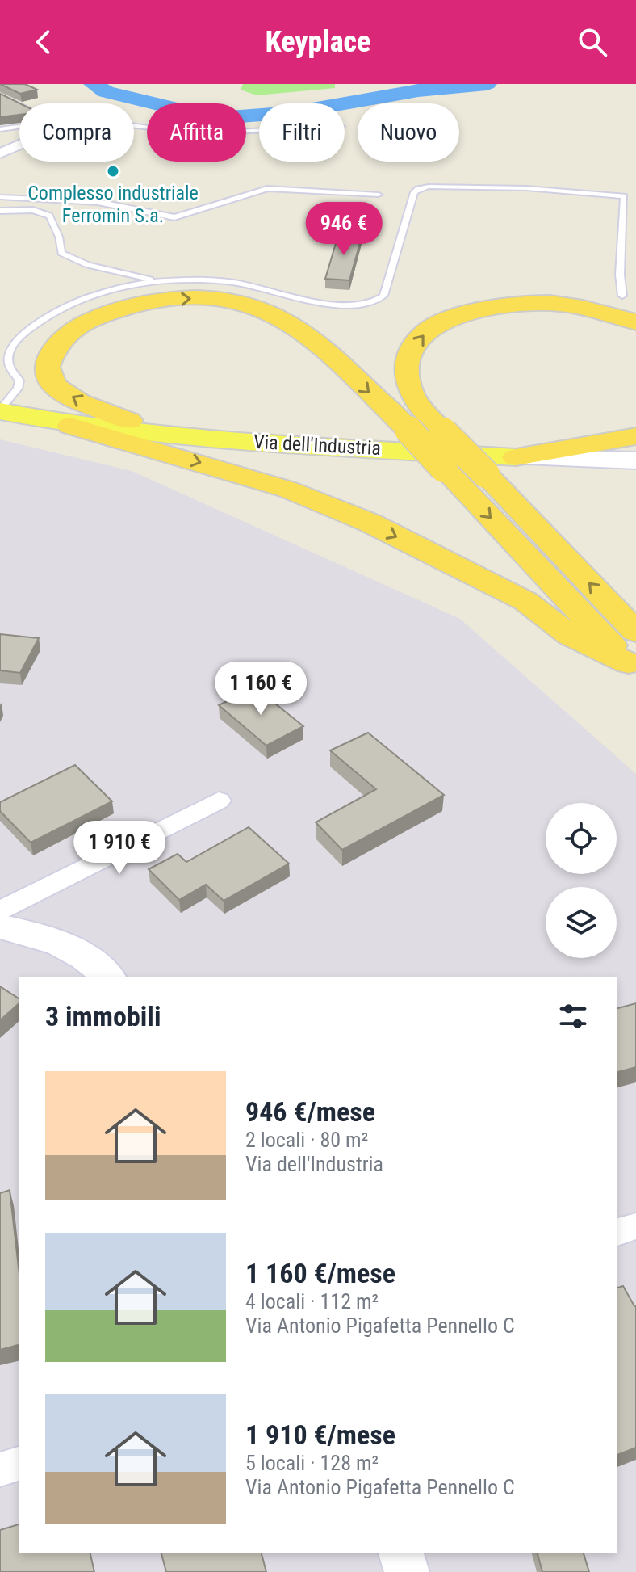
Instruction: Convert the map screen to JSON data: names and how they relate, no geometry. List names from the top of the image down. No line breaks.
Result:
{"streets":{"main road":["Via dell'Industria"]},"places":["Complesso industriale Ferromin S.a."],"page":{"header":"Keyplace","chip":["Compra","Affitta","Filtri","Nuovo"],"price":["946 €","1 160 €","1 910 €"],"heading":"3 immobili","list":[{"name":"946 €/mese","note":"2 locali · 80 m² · Via dell'Industria"},{"name":"1 160 €/mese","note":"4 locali · 112 m² · Via Antonio Pigafetta Pennello C"},{"name":"1 910 €/mese","note":"5 locali · 128 m² · Via Antonio Pigafetta Pennello C"}]}}
